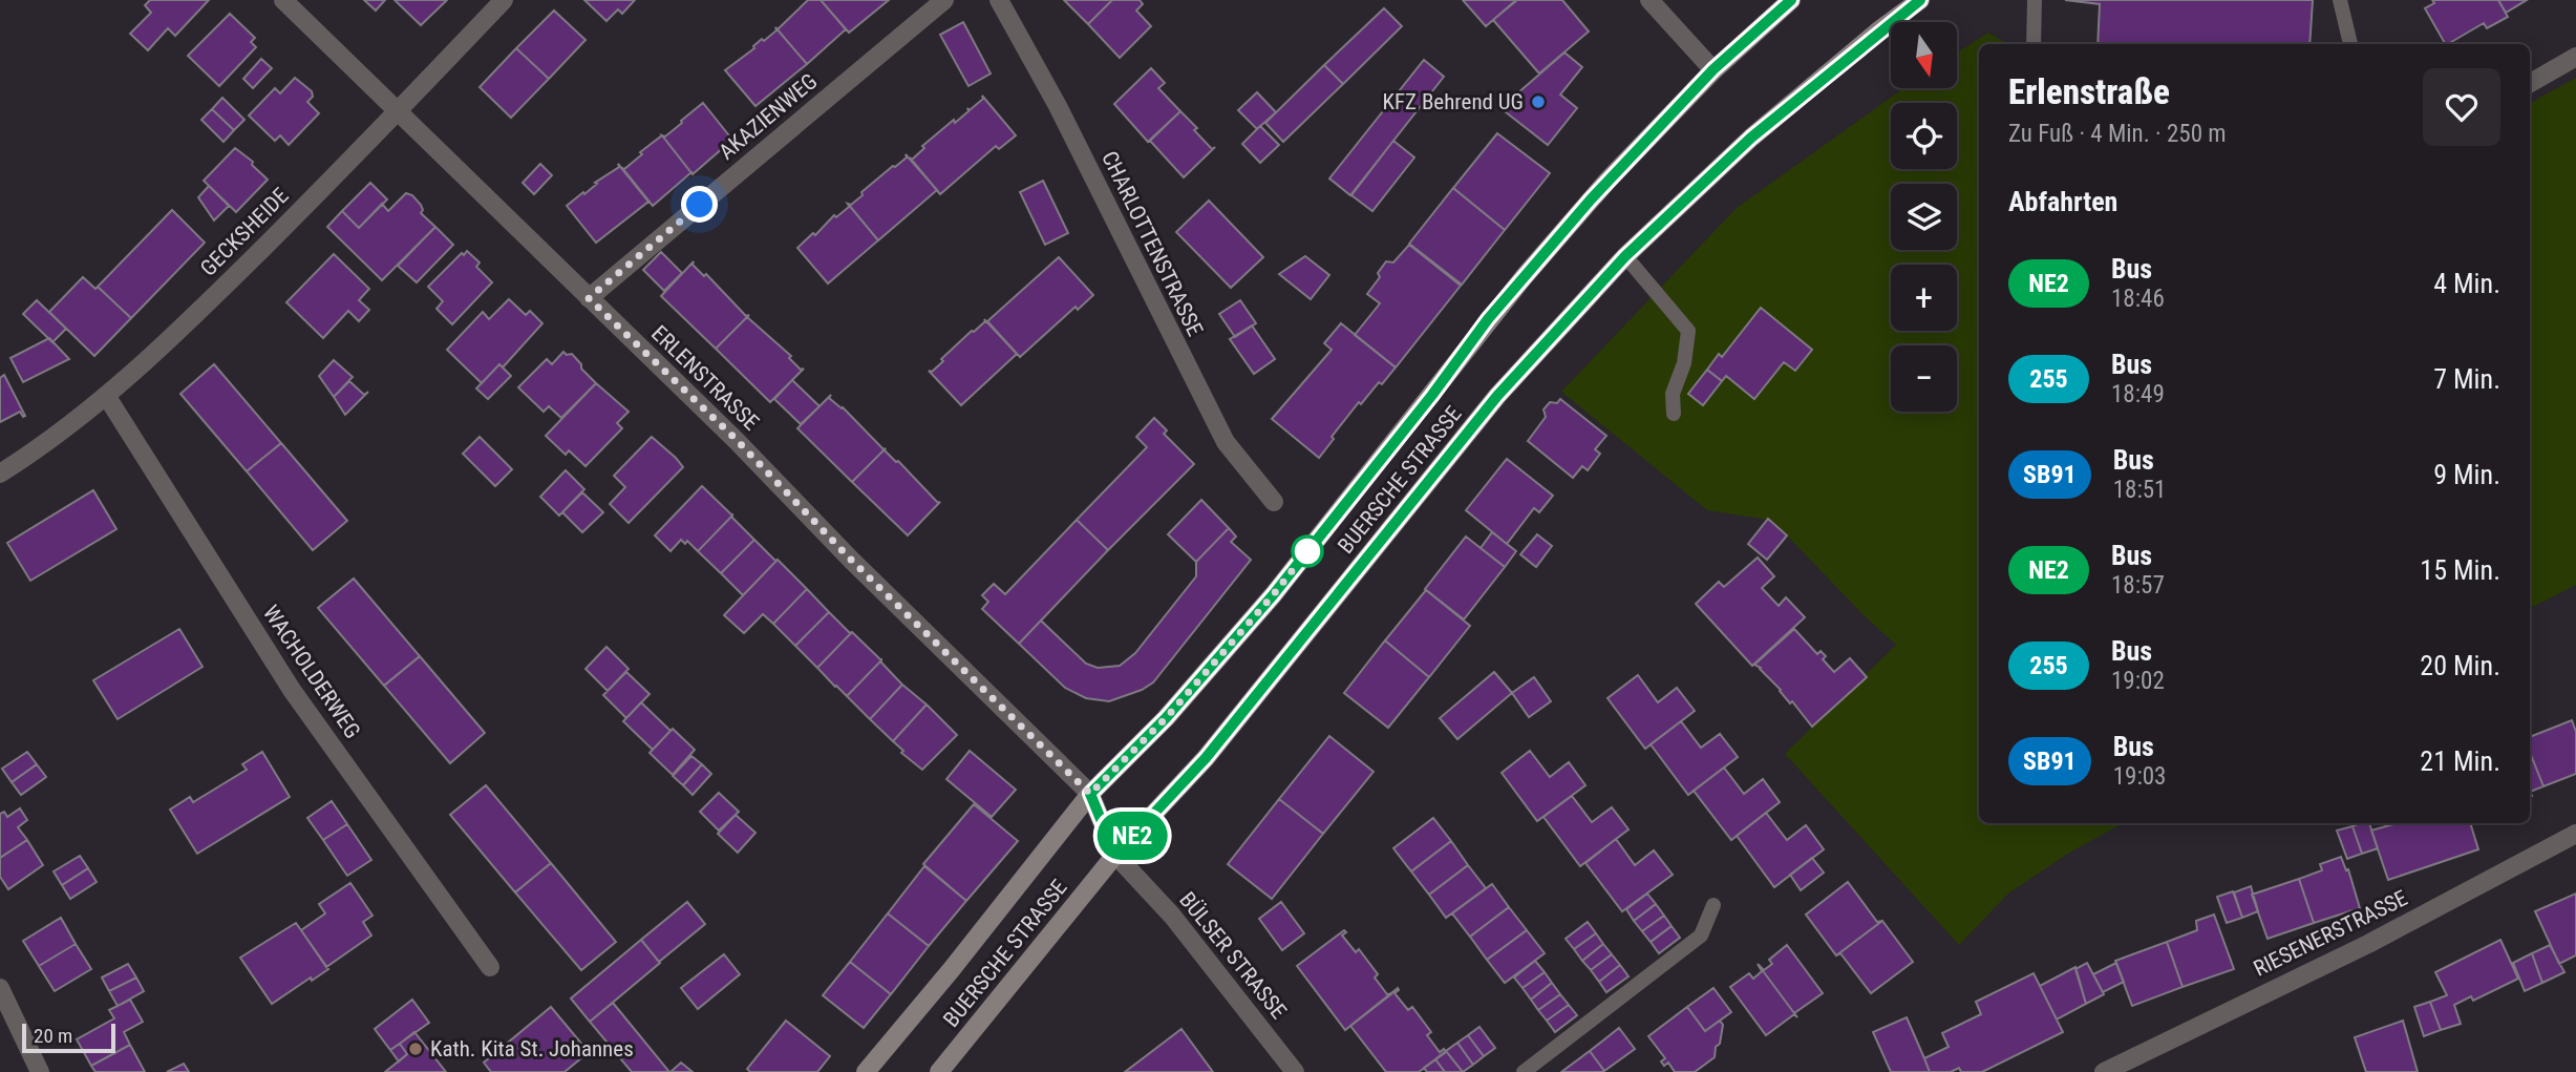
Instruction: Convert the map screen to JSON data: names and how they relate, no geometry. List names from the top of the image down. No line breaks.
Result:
{"streets":{"main road":["BUERSCHE STRASSE"],"street":["AKAZIENWEG","GECKSHEIDE","CHARLOTTENSTRASSE","ERLENSTRASSE","WACHOLDERWEG","RIESENERSTRASSE","BÜLSER STRASSE"]},"crossings":[["AKAZIENWEG","ERLENSTRASSE"],["GECKSHEIDE","ERLENSTRASSE"],["GECKSHEIDE","WACHOLDERWEG"],["ERLENSTRASSE","BUERSCHE STRASSE"],["ERLENSTRASSE","BÜLSER STRASSE"],["BUERSCHE STRASSE","BÜLSER STRASSE"]],"places":["KFZ Behrend UG","Kath. Kita St. Johannes"],"lines":["bus line NE2"],"scale_bar":"20 m","north":"bottom","page":{"on_map":"NE2","map_buttons":["+","−"],"heading":[["Erlenstraße","Zu Fuß · 4 Min. · 250 m"],"Abfahrten"],"list":[{"mark":"NE2","name":"Bus","note":"18:46","value":"4 Min."},{"mark":"255","name":"Bus","note":"18:49","value":"7 Min."},{"mark":"SB91","name":"Bus","note":"18:51","value":"9 Min."},{"mark":"NE2","name":"Bus","note":"18:57","value":"15 Min."},{"mark":"255","name":"Bus","note":"19:02","value":"20 Min."},{"mark":"SB91","name":"Bus","note":"19:03","value":"21 Min."}],"scale":"20 m"}}
